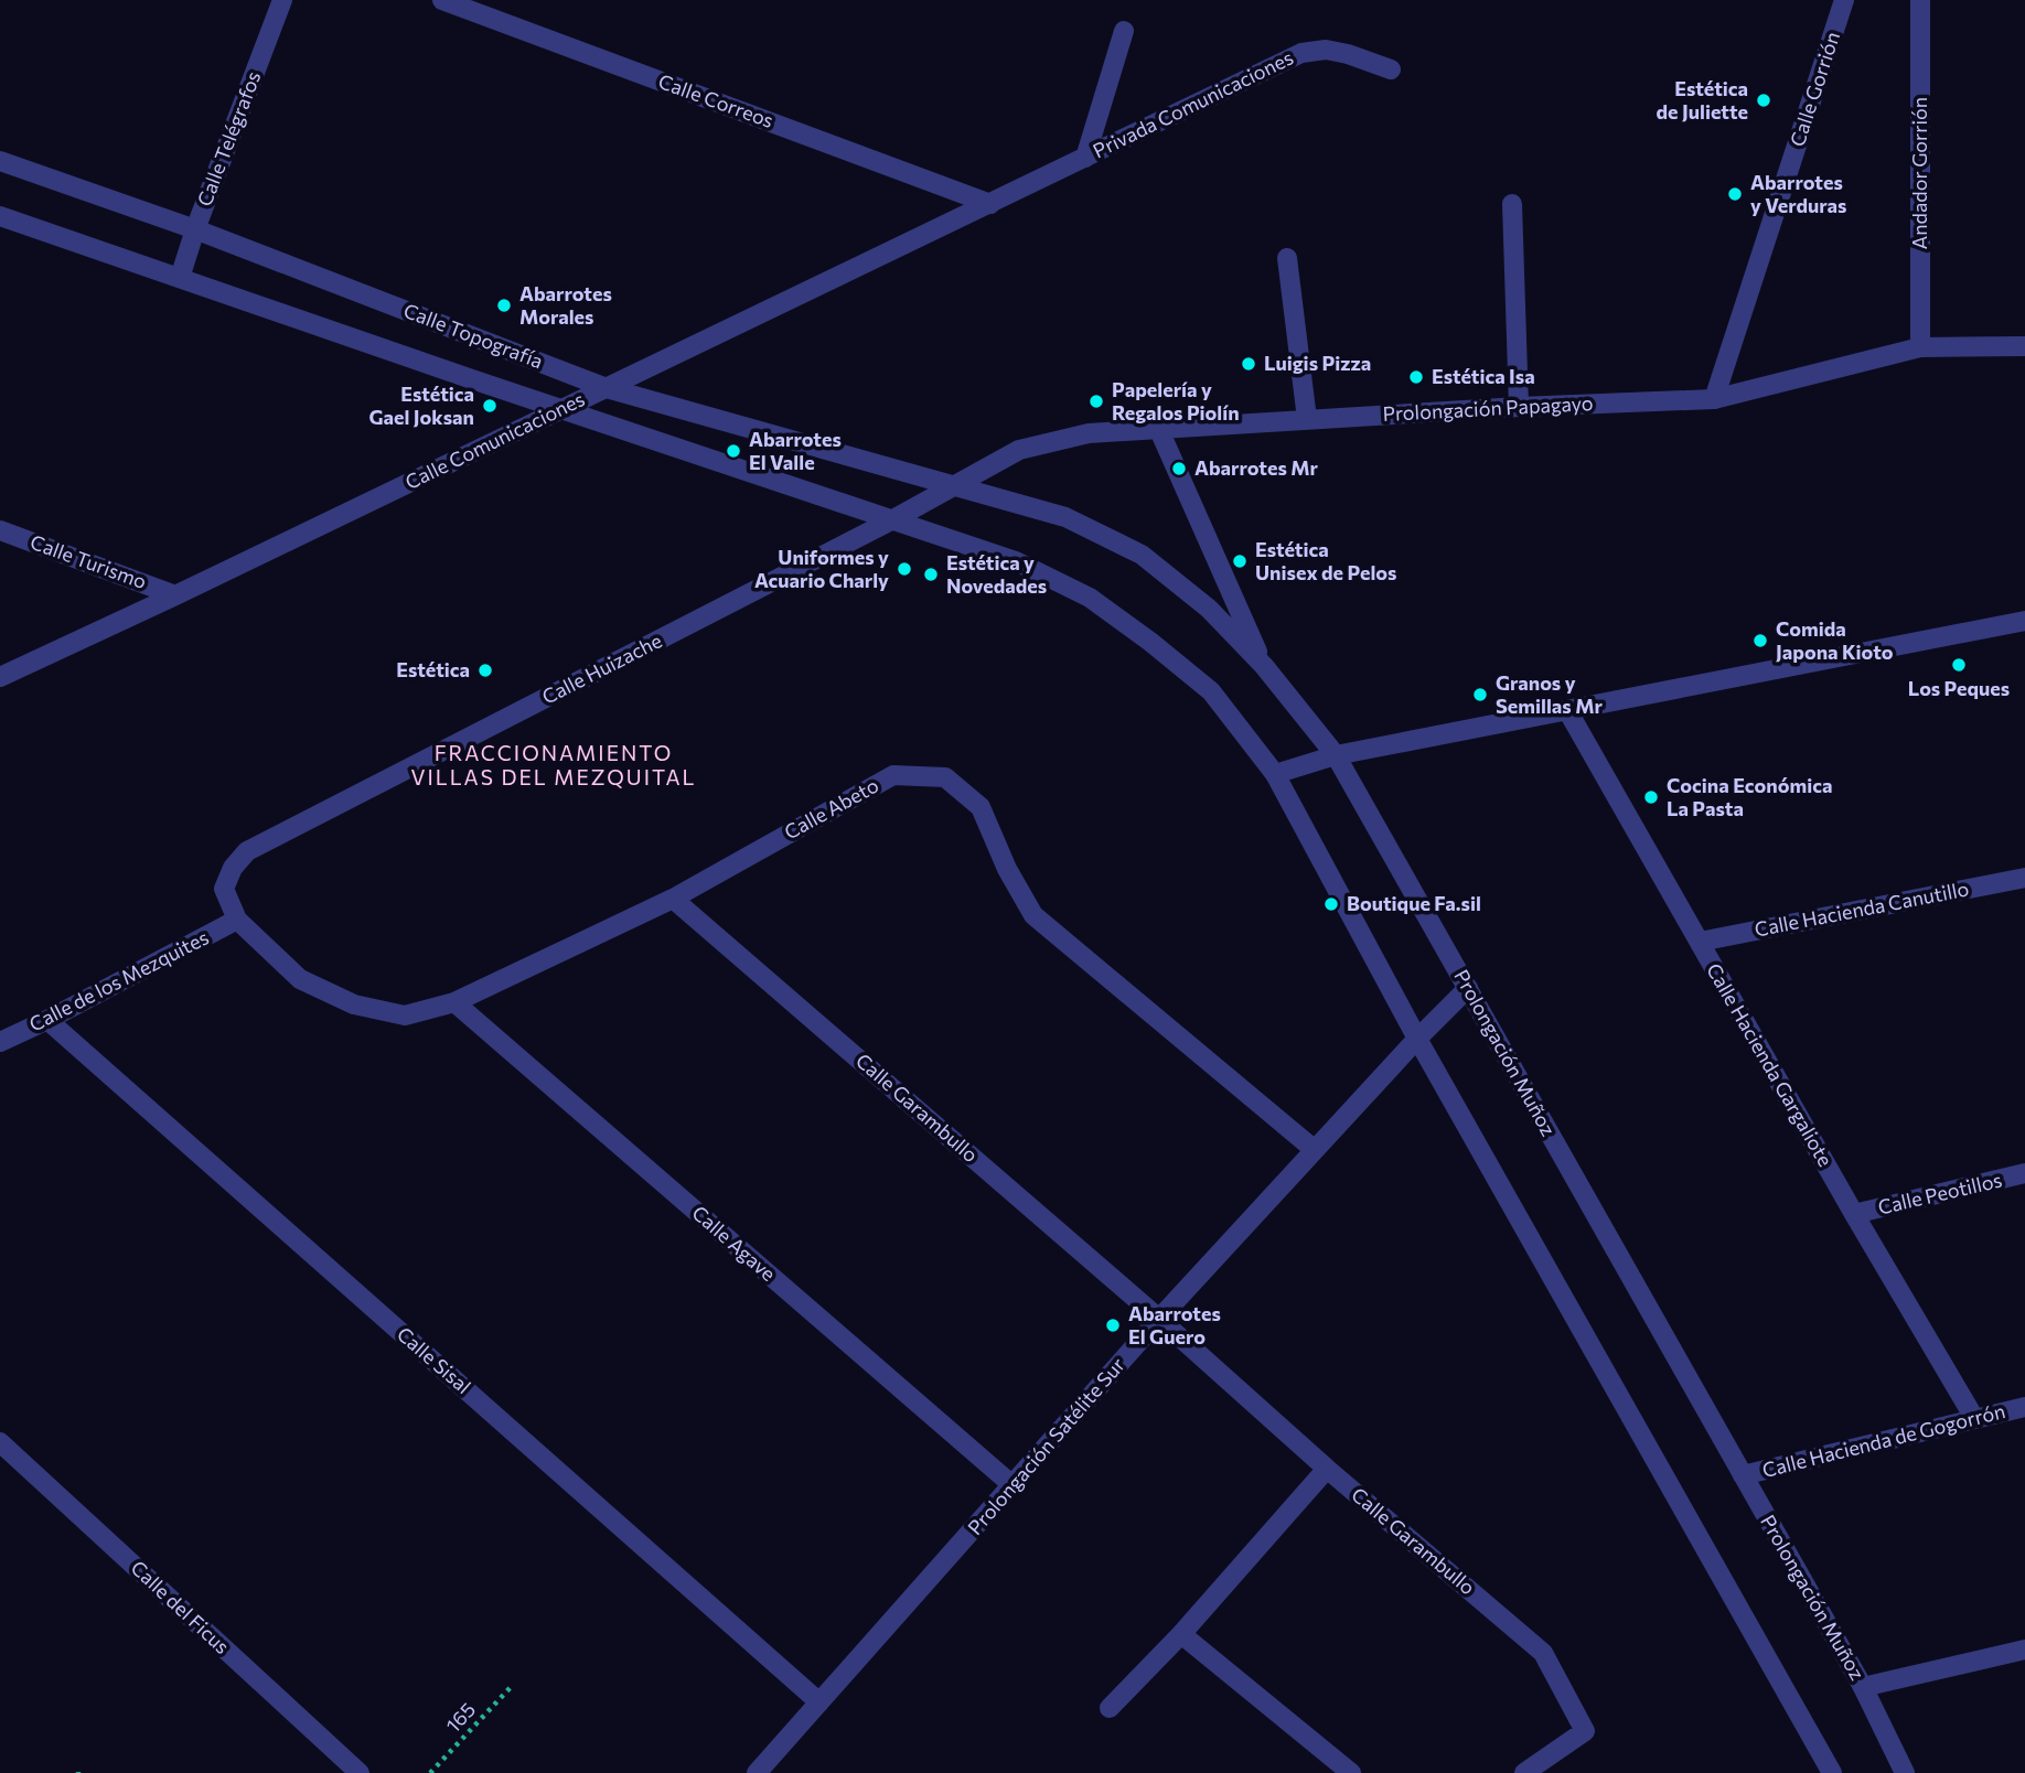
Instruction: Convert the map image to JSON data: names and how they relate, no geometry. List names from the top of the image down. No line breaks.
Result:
{"streets":{"street":["Calle Gorrión","Calle Correos","Privada Comunicaciones","Calle Telégrafos","Andador Gorrión","Calle Topografía","Prolongación Papagayo","Calle Comunicaciones","Calle Turismo","Calle Huizache","Calle Abeto","Calle Hacienda Canutillo","Calle de los Mezquites","Prolongación Muñoz","Calle Hacienda Gargaliote","Calle Garambullo","Calle Peotillos","Calle Agave","Calle Sisal","Calle Hacienda de Gogorrón","Prolongación Satélite Sur","Calle del Ficus"],"path":["165"]},"crossings":[["Calle Gorrión","Prolongación Papagayo"],["Calle Correos","Privada Comunicaciones"],["Calle Correos","Calle Comunicaciones"],["Privada Comunicaciones","Calle Comunicaciones"],["Calle Telégrafos","Calle Topografía"],["Andador Gorrión","Prolongación Papagayo"],["Calle Topografía","Prolongación Papagayo"],["Calle Topografía","Calle Comunicaciones"],["Calle Topografía","Calle Huizache"],["Calle Topografía","Prolongación Muñoz"],["Prolongación Papagayo","Calle Huizache"],["Prolongación Papagayo","Prolongación Muñoz"],["Calle Comunicaciones","Calle Turismo"],["Calle Huizache","Calle Abeto"],["Calle Huizache","Calle de los Mezquites"],["Calle Huizache","Prolongación Muñoz"],["Calle Abeto","Calle de los Mezquites"],["Calle Abeto","Calle Garambullo"],["Calle Abeto","Calle Agave"],["Calle Abeto","Prolongación Satélite Sur"],["Calle Hacienda Canutillo","Calle Hacienda Gargaliote"],["Calle de los Mezquites","Calle Sisal"],["Prolongación Muñoz","Calle Hacienda de Gogorrón"],["Prolongación Muñoz","Prolongación Satélite Sur"],["Calle Hacienda Gargaliote","Calle Peotillos"],["Calle Hacienda Gargaliote","Calle Hacienda de Gogorrón"],["Calle Garambullo","Prolongación Satélite Sur"],["Calle Agave","Prolongación Satélite Sur"],["Calle Sisal","Prolongación Satélite Sur"]],"districts":["FRACCIONAMIENTO VILLAS DEL MEZQUITAL"],"places":["Estética de Juliette","Abarrotes y Verduras","Abarrotes Morales","Luigis Pizza","Estética Isa","Papelería y Regalos Piolín","Estética Gael Joksan","Abarrotes El Valle","Abarrotes Mr","Estética Unisex de Pelos","Uniformes y Acuario Charly","Estética y Novedades","Comida Japona Kioto","Los Peques","Estética","Granos y Semillas Mr","Cocina Económica La Pasta","Boutique Fa.sil","Abarrotes El Guero"]}
